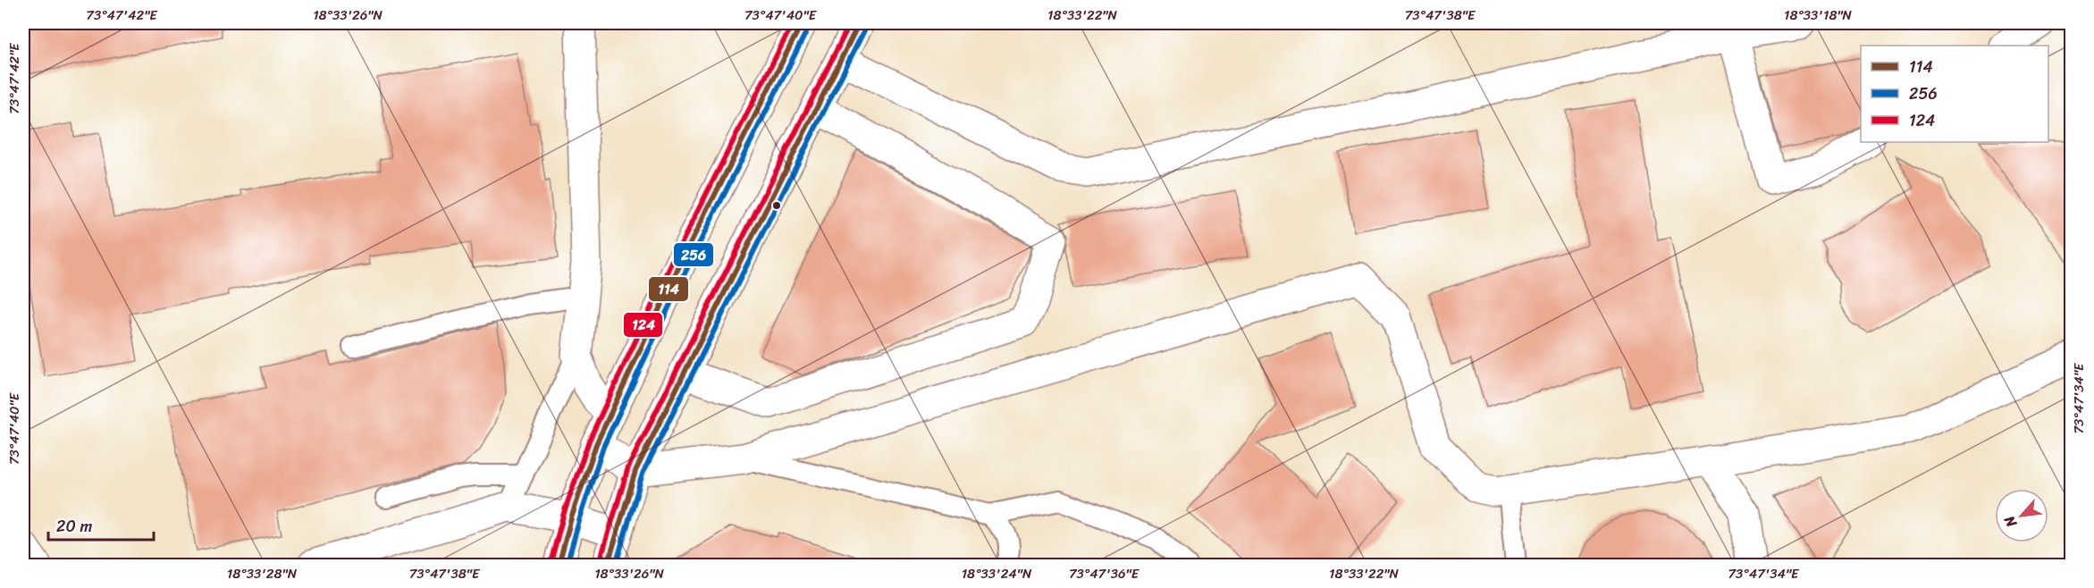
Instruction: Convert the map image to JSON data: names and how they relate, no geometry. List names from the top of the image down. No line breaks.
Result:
{"lines":["transit line 114","transit line 124","transit line 256"],"legend":["114","256","124"],"scale_bar":"20 m","north":"bottom left","coordinates":["73°47'42\"E","18°33'26\"N","73°47'40\"E","18°33'22\"N","73°47'38\"E","18°33'18\"N","73°47'34\"E","18°33'28\"N","18°33'24\"N","73°47'36\"E"]}
